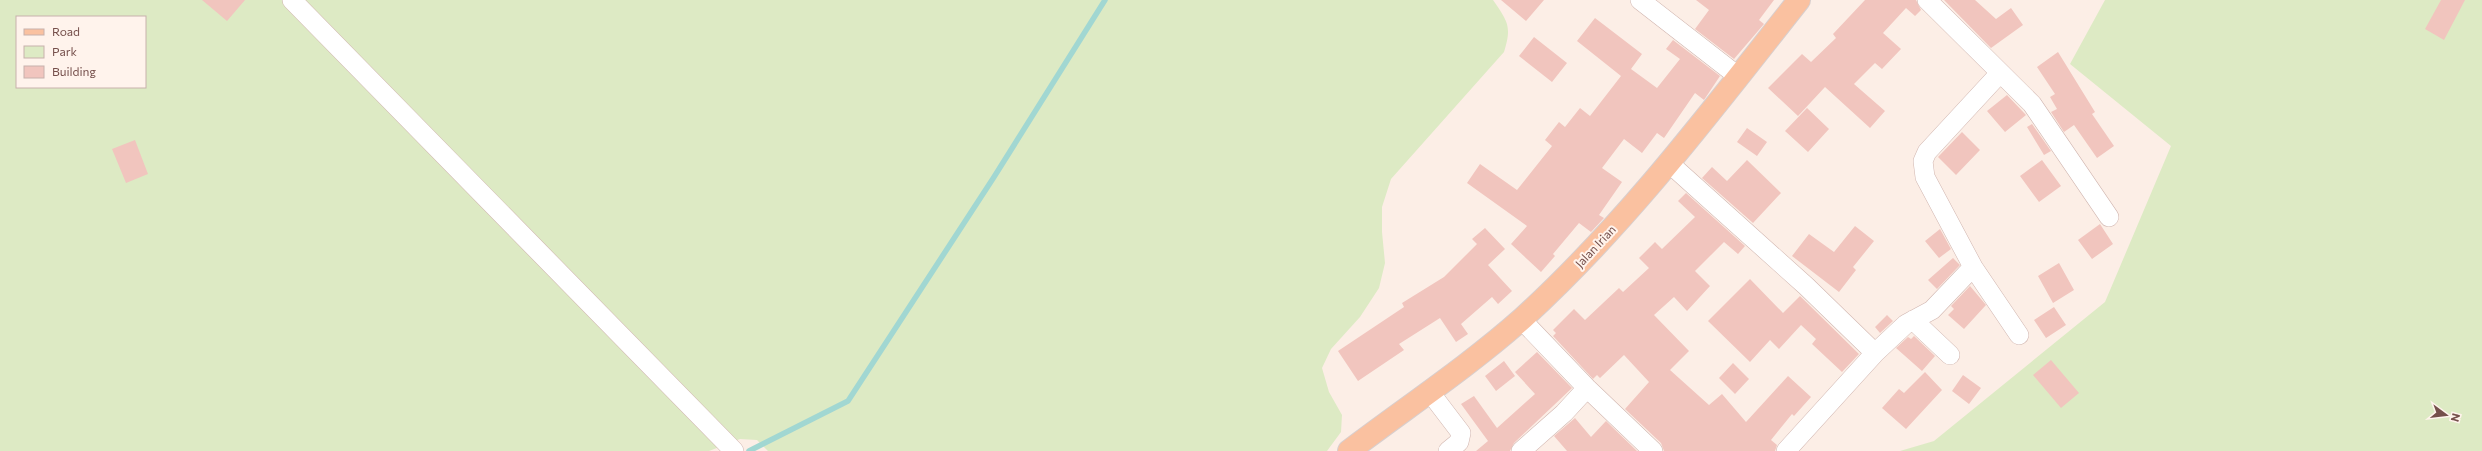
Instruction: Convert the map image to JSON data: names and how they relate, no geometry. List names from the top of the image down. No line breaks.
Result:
{"streets":{"main road":["Jalan Irian"]},"legend":["Road","Park","Building"],"north":"right"}
